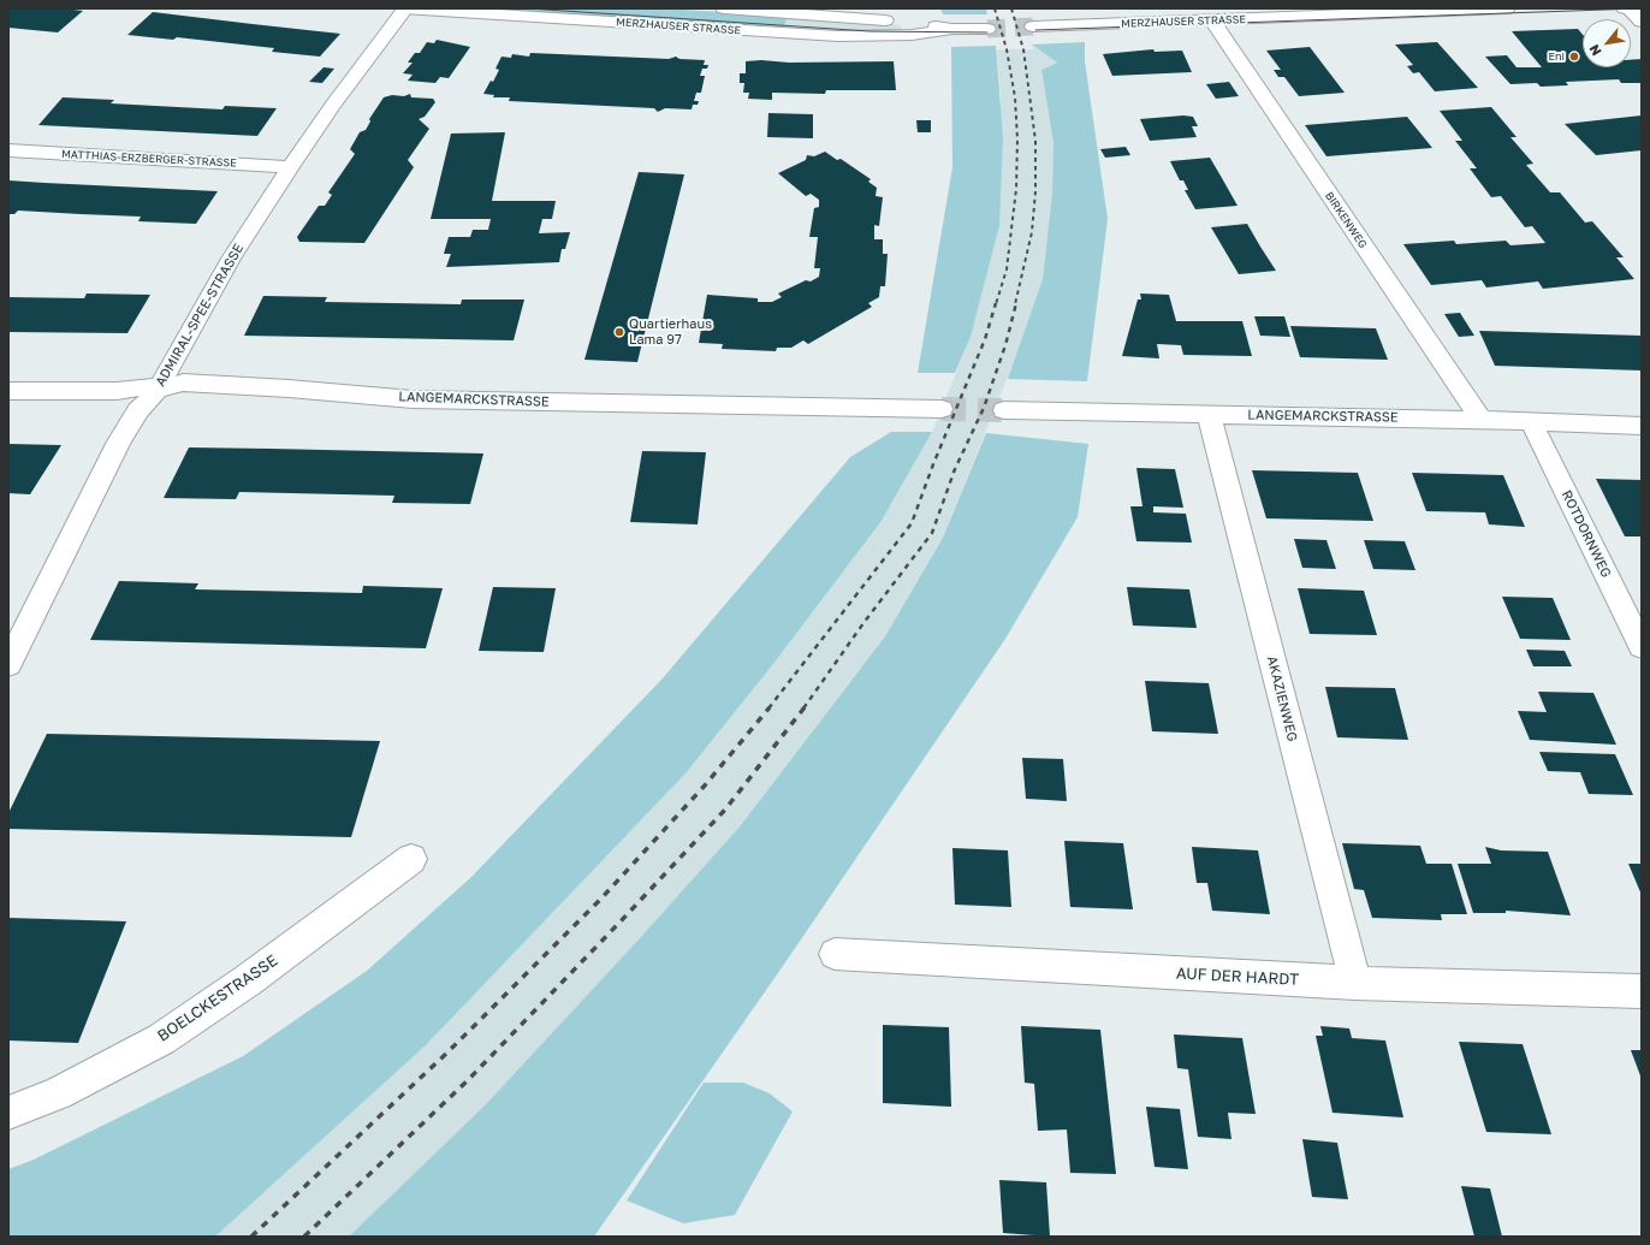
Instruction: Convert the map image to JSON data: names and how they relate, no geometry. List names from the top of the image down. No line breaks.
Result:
{"streets":{"street":["MERZHAUSER STRASSE","MATTHIAS-ERZBERGER-STRASSE","BIRKENWEG","ADMIRAL-SPEE-STRASSE","LANGEMARCKSTRASSE","ROTDORNWEG","AKAZIENWEG","AUF DER HARDT","BOELCKESTRASSE"]},"crossings":[["MERZHAUSER STRASSE","BIRKENWEG"],["MERZHAUSER STRASSE","ADMIRAL-SPEE-STRASSE"],["MATTHIAS-ERZBERGER-STRASSE","ADMIRAL-SPEE-STRASSE"],["BIRKENWEG","LANGEMARCKSTRASSE"],["ADMIRAL-SPEE-STRASSE","LANGEMARCKSTRASSE"],["LANGEMARCKSTRASSE","ROTDORNWEG"],["LANGEMARCKSTRASSE","AKAZIENWEG"],["AKAZIENWEG","AUF DER HARDT"]],"places":["Eni","Quartierhaus Lama 97"],"north":"bottom left"}
